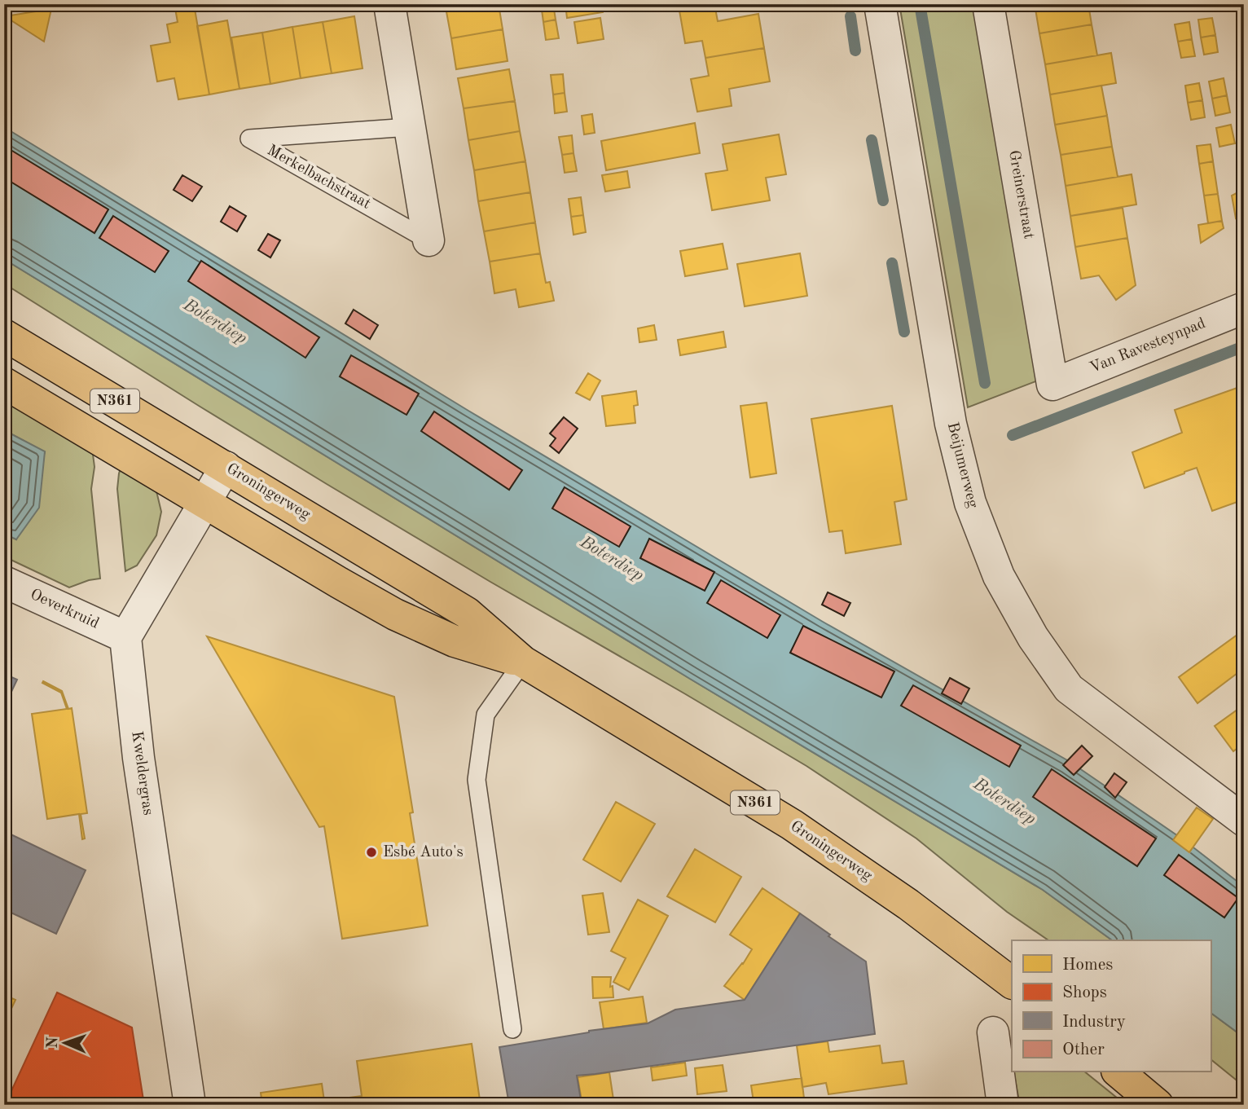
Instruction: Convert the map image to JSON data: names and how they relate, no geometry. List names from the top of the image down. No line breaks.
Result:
{"streets":{"main road":["N361","Groningerweg"],"street":["Merkelbachstraat","Greinerstraat","Van Ravesteynpad","Beijumerweg","Oeverkruid","Kweldergras"]},"crossings":[["Greinerstraat","Van Ravesteynpad"],["Oeverkruid","Kweldergras"]],"water":["Boterdiep"],"places":["Esbé Auto's"],"legend":["Homes","Shops","Industry","Other"],"north":"left"}
